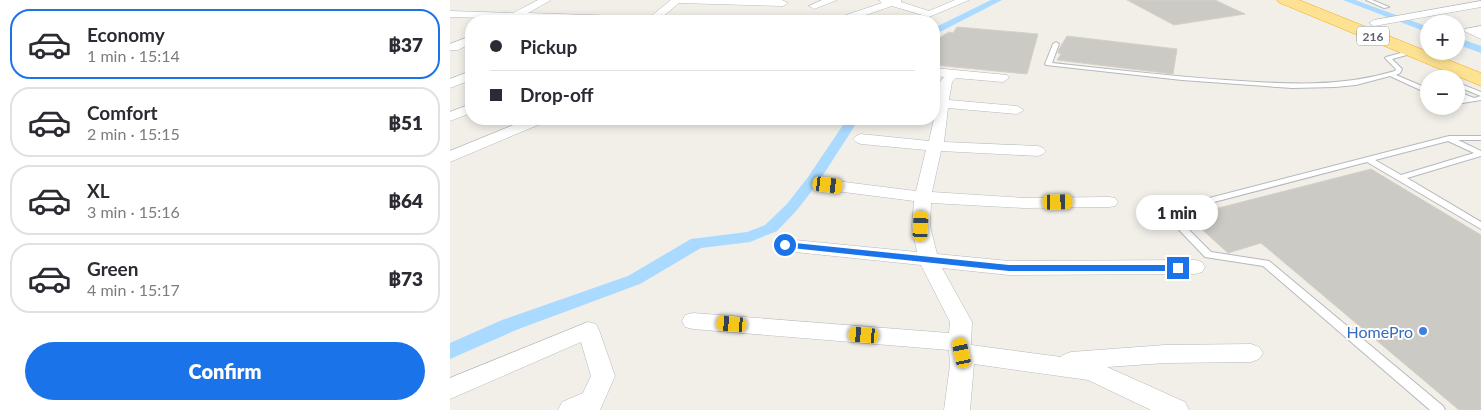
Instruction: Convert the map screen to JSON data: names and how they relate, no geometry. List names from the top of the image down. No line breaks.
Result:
{"streets":{"highway":["216"]},"places":["HomePro"],"page":{"list":[{"name":"Economy","note":"1 min · 15:14","value":"฿37"},{"name":"Comfort","note":"2 min · 15:15","value":"฿51"},{"name":"XL","note":"3 min · 15:16","value":"฿64"},{"name":"Green","note":"4 min · 15:17","value":"฿73"}],"map_buttons":["+","−"],"banner":["Pickup","Drop-off"],"bubble":"1 min","buttons":"Confirm"}}
